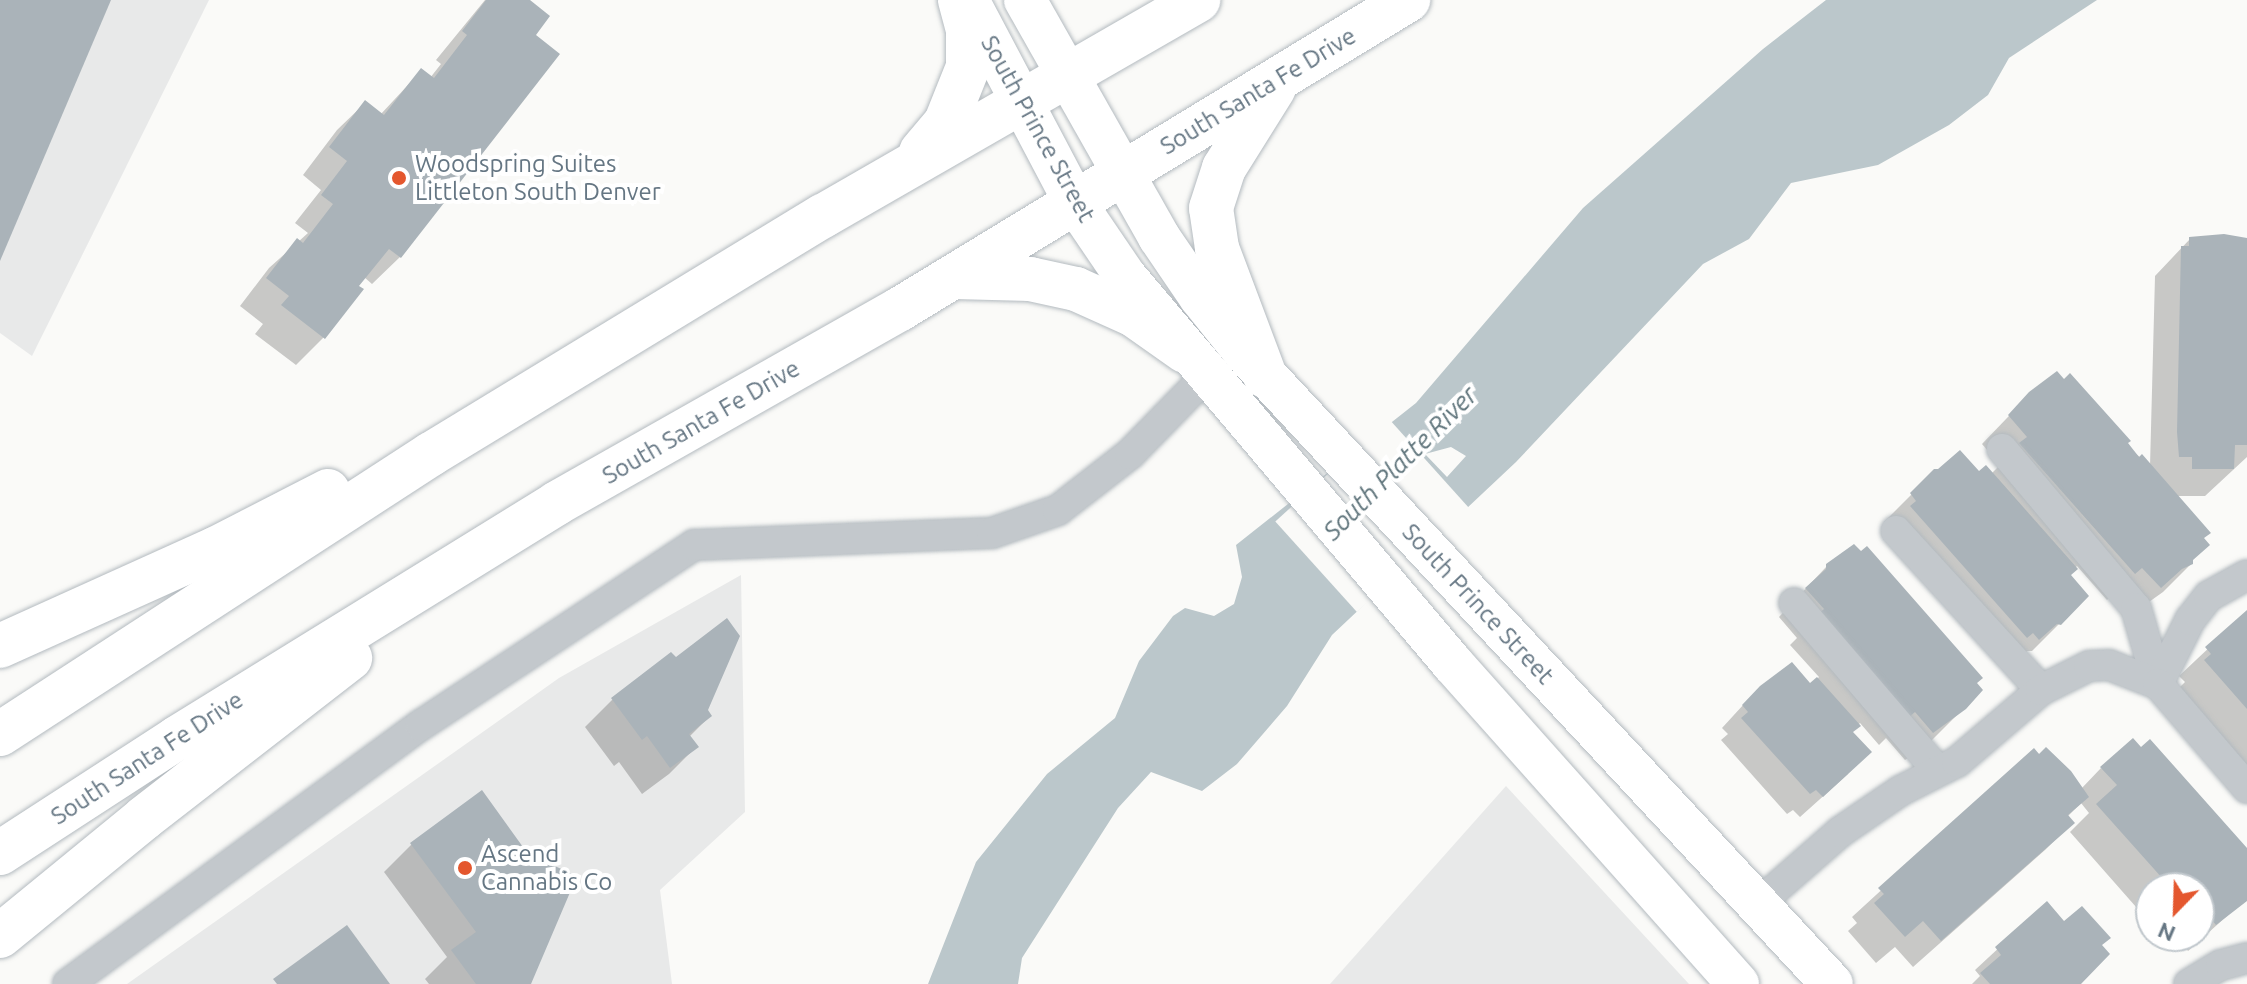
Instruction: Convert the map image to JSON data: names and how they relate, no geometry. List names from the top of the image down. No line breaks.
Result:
{"streets":{"highway":["South Santa Fe Drive"],"street":["South Prince Street"]},"crossings":[["South Santa Fe Drive","South Prince Street"]],"water":["South Platte River"],"places":["Woodspring Suites Littleton South Denver","Ascend Cannabis Co"],"north":"bottom left"}
